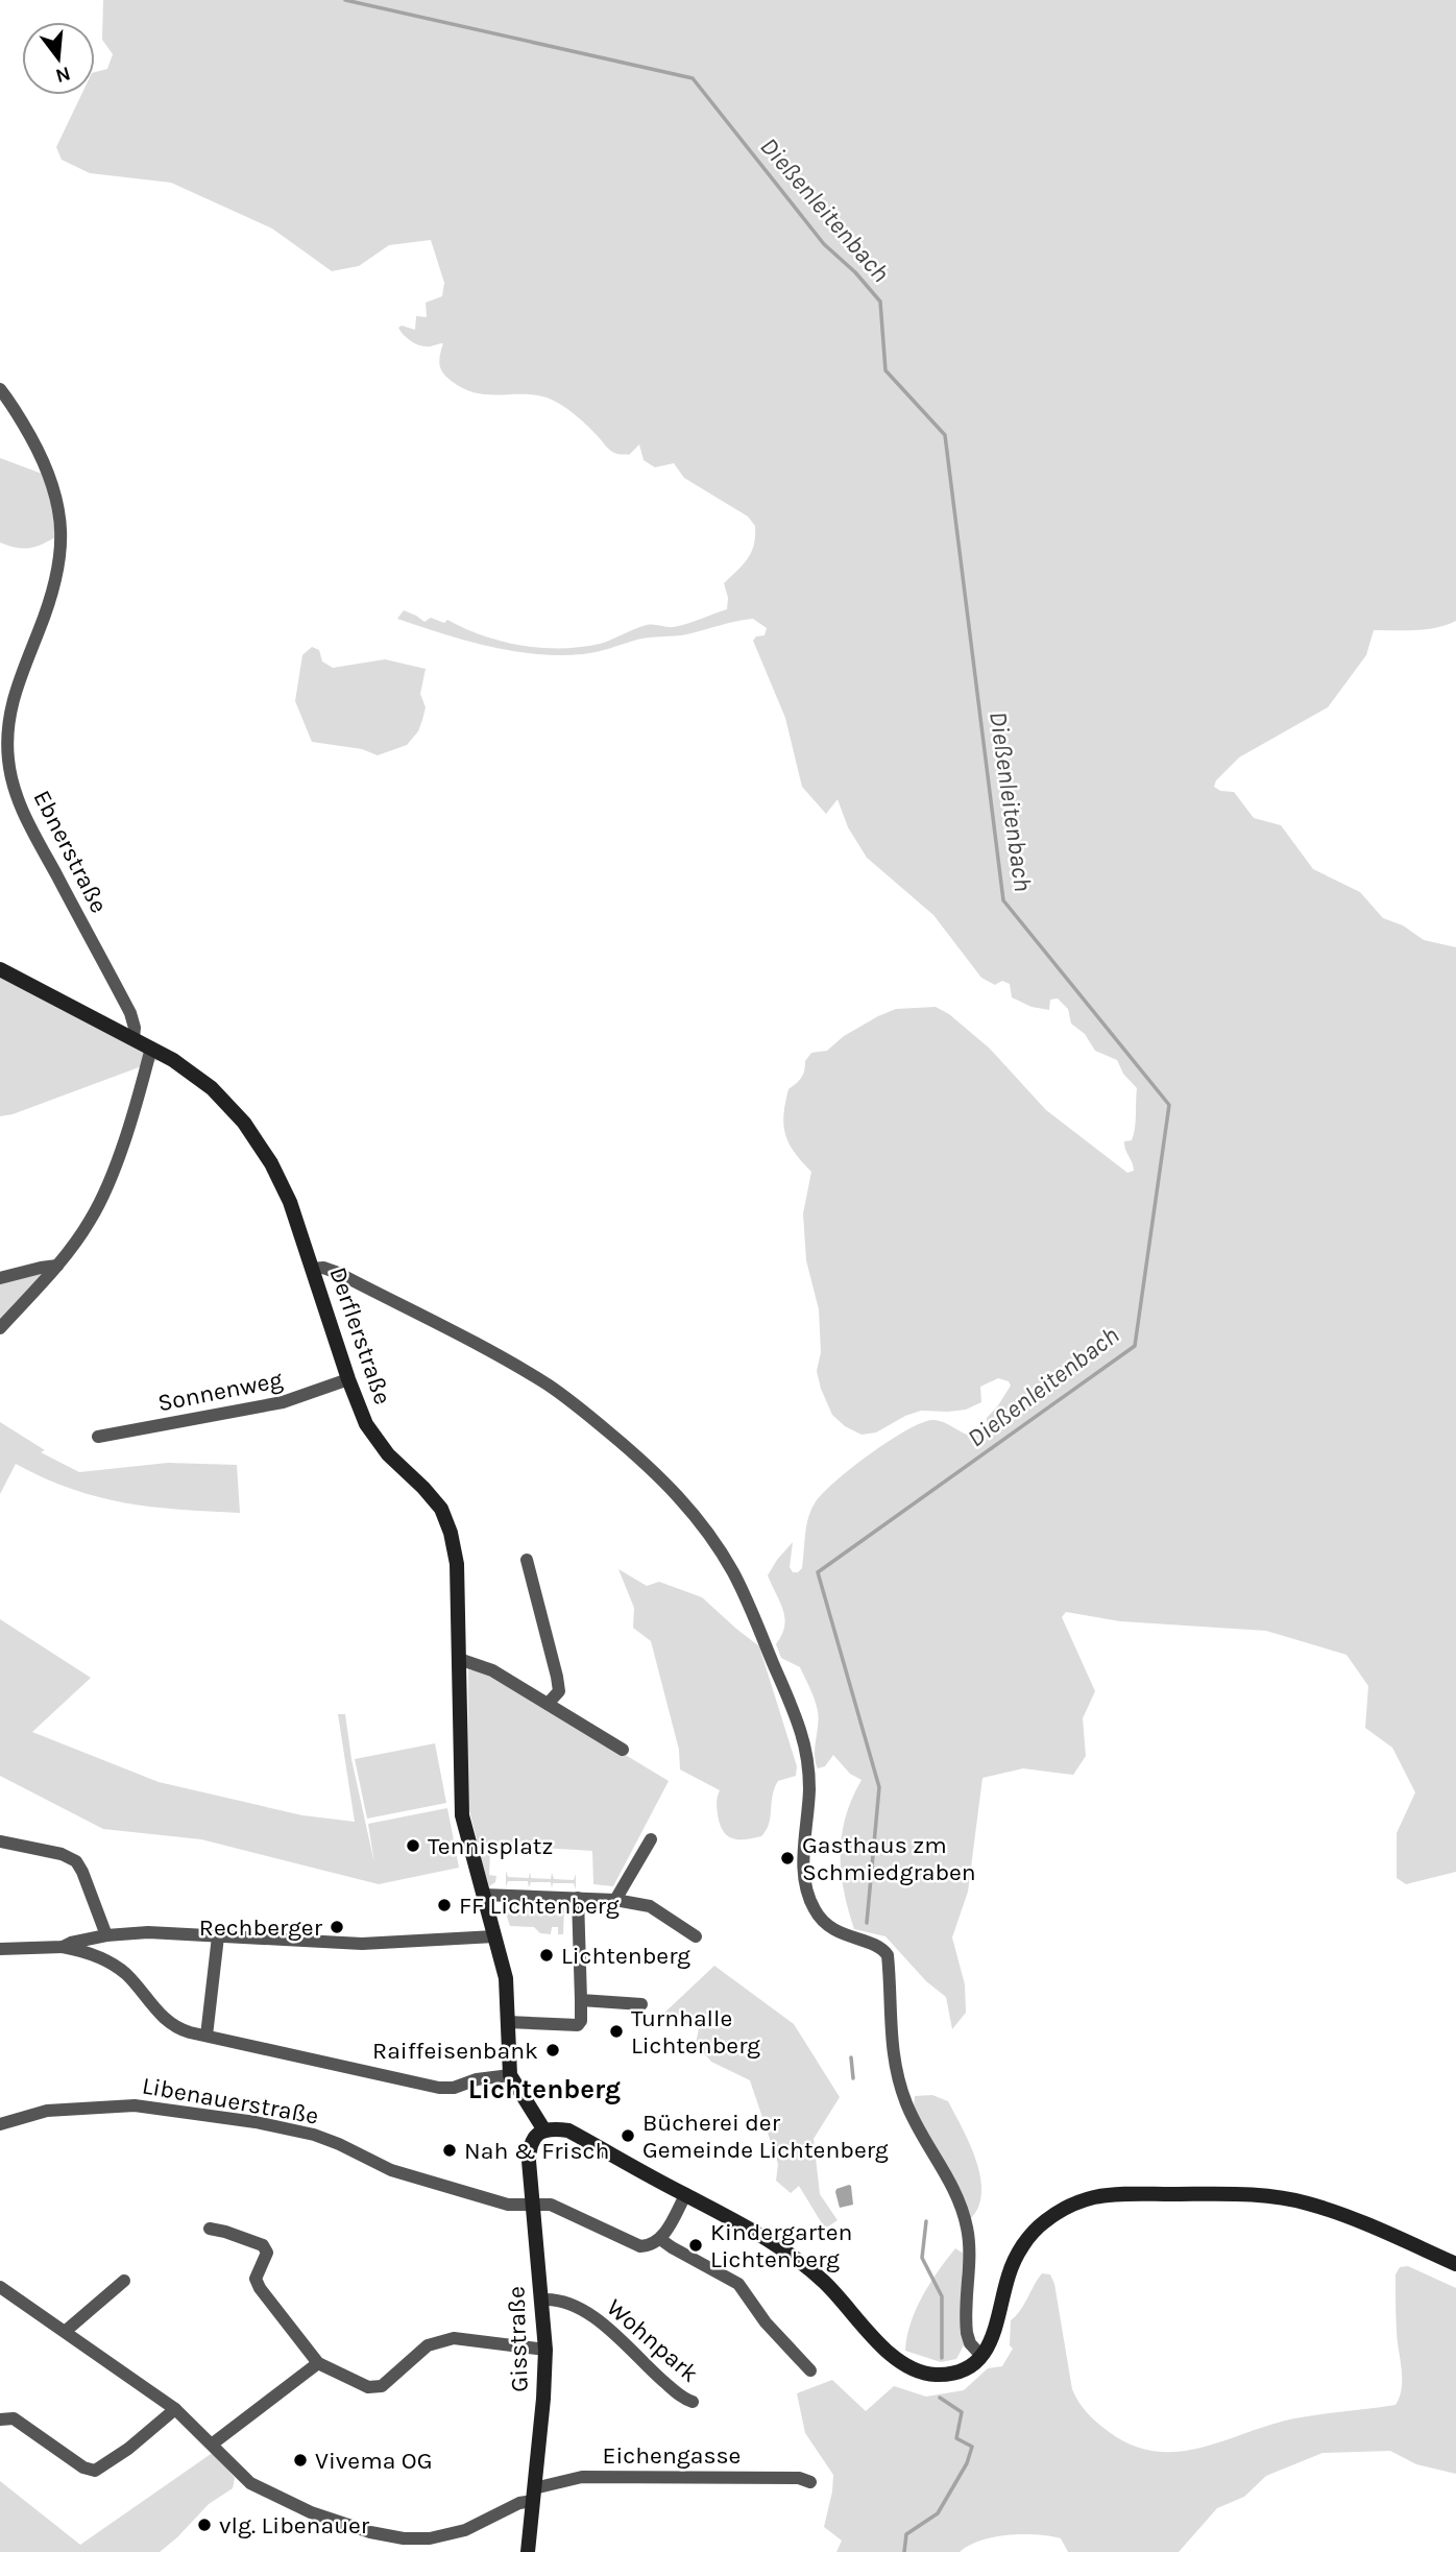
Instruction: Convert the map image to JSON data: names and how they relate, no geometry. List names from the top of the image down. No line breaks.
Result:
{"streets":{"street":["Ebnerstraße","Derflerstraße","Sonnenweg","Libenauerstraße","Gisstraße","Wohnpark","Eichengasse"]},"crossings":[["Ebnerstraße","Derflerstraße"],["Derflerstraße","Sonnenweg"],["Derflerstraße","Gisstraße"],["Libenauerstraße","Gisstraße"],["Gisstraße","Wohnpark"],["Gisstraße","Eichengasse"]],"districts":["Lichtenberg"],"water":["Dießenleitenbach"],"places":["Tennisplatz","Gasthaus zm Schmiedgraben","FF Lichtenberg","Rechberger","Lichtenberg","Turnhalle Lichtenberg","Raiffeisenbank","Bücherei der Gemeinde Lichtenberg","Nah & Frisch","Kindergarten Lichtenberg","Vivema OG","vlg. Libenauer"],"north":"bottom"}
